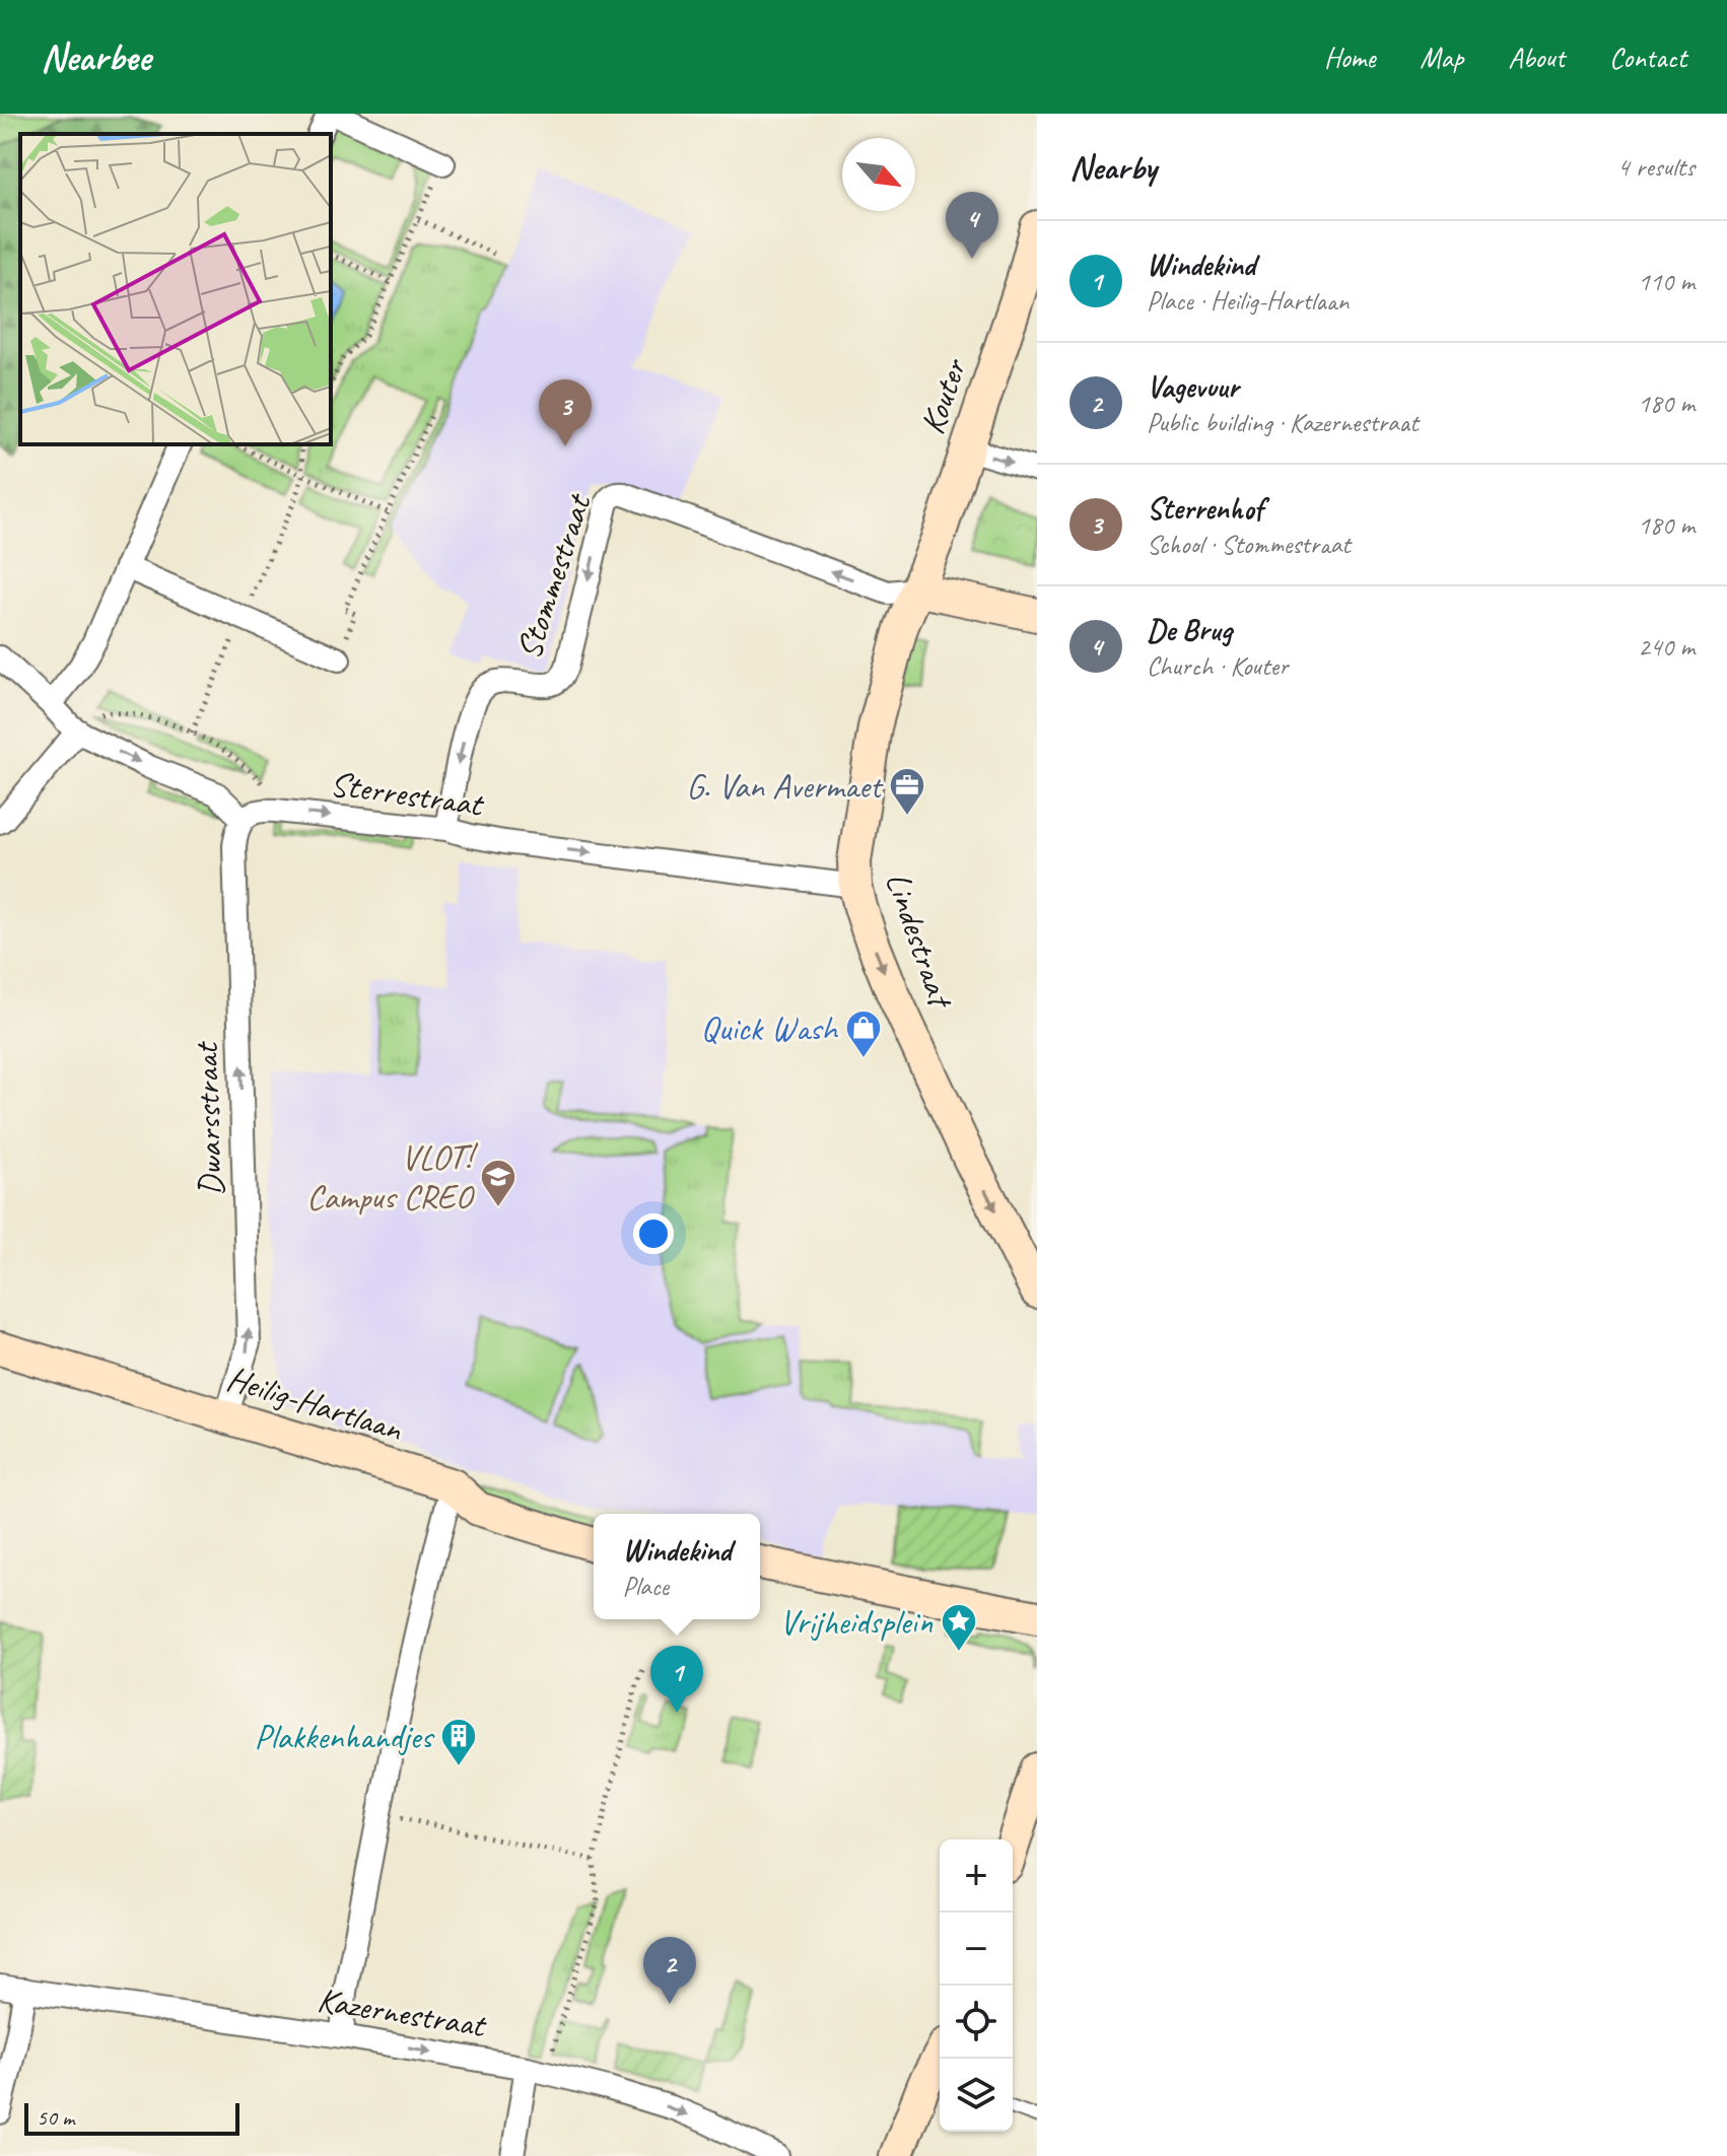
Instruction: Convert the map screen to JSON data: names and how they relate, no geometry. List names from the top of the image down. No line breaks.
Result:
{"streets":{"street":["Kouter","Stommestraat","Sterrestraat","Lindestraat","Dwarsstraat","Heilig-Hartlaan","Kazernestraat"]},"crossings":[["Kouter","Stommestraat"],["Kouter","Lindestraat"],["Stommestraat","Sterrestraat"],["Stommestraat","Lindestraat"],["Sterrestraat","Lindestraat"],["Sterrestraat","Dwarsstraat"],["Dwarsstraat","Heilig-Hartlaan"]],"one_way":["Sterrestraat","Lindestraat","Dwarsstraat","Kazernestraat"],"places":{"office":["G. Van Avermaet"],"shop":["Quick Wash"],"school or university":["VLOT! Campus CREO"],"place":["Vrijheidsplein"],"building":["Plakkenhandjes"]},"scale_bar":"50 m","north":"bottom right","page":{"header":"Nearbee","nav":["Home","Map","About","Contact"],"heading":["Nearby","4 results"],"pins":["4","3","1","2"],"list":[{"mark":"1","name":"Windekind","note":"Place · Heilig-Hartlaan","value":"110 m"},{"mark":"2","name":"Vagevuur","note":"Public building · Kazernestraat","value":"180 m"},{"mark":"3","name":"Sterrenhof","note":"School · Stommestraat","value":"180 m"},{"mark":"4","name":"De Brug","note":"Church · Kouter","value":"240 m"}],"popup":["Windekind","Place"],"map_buttons":["+","−"],"scale":"50 m"}}
